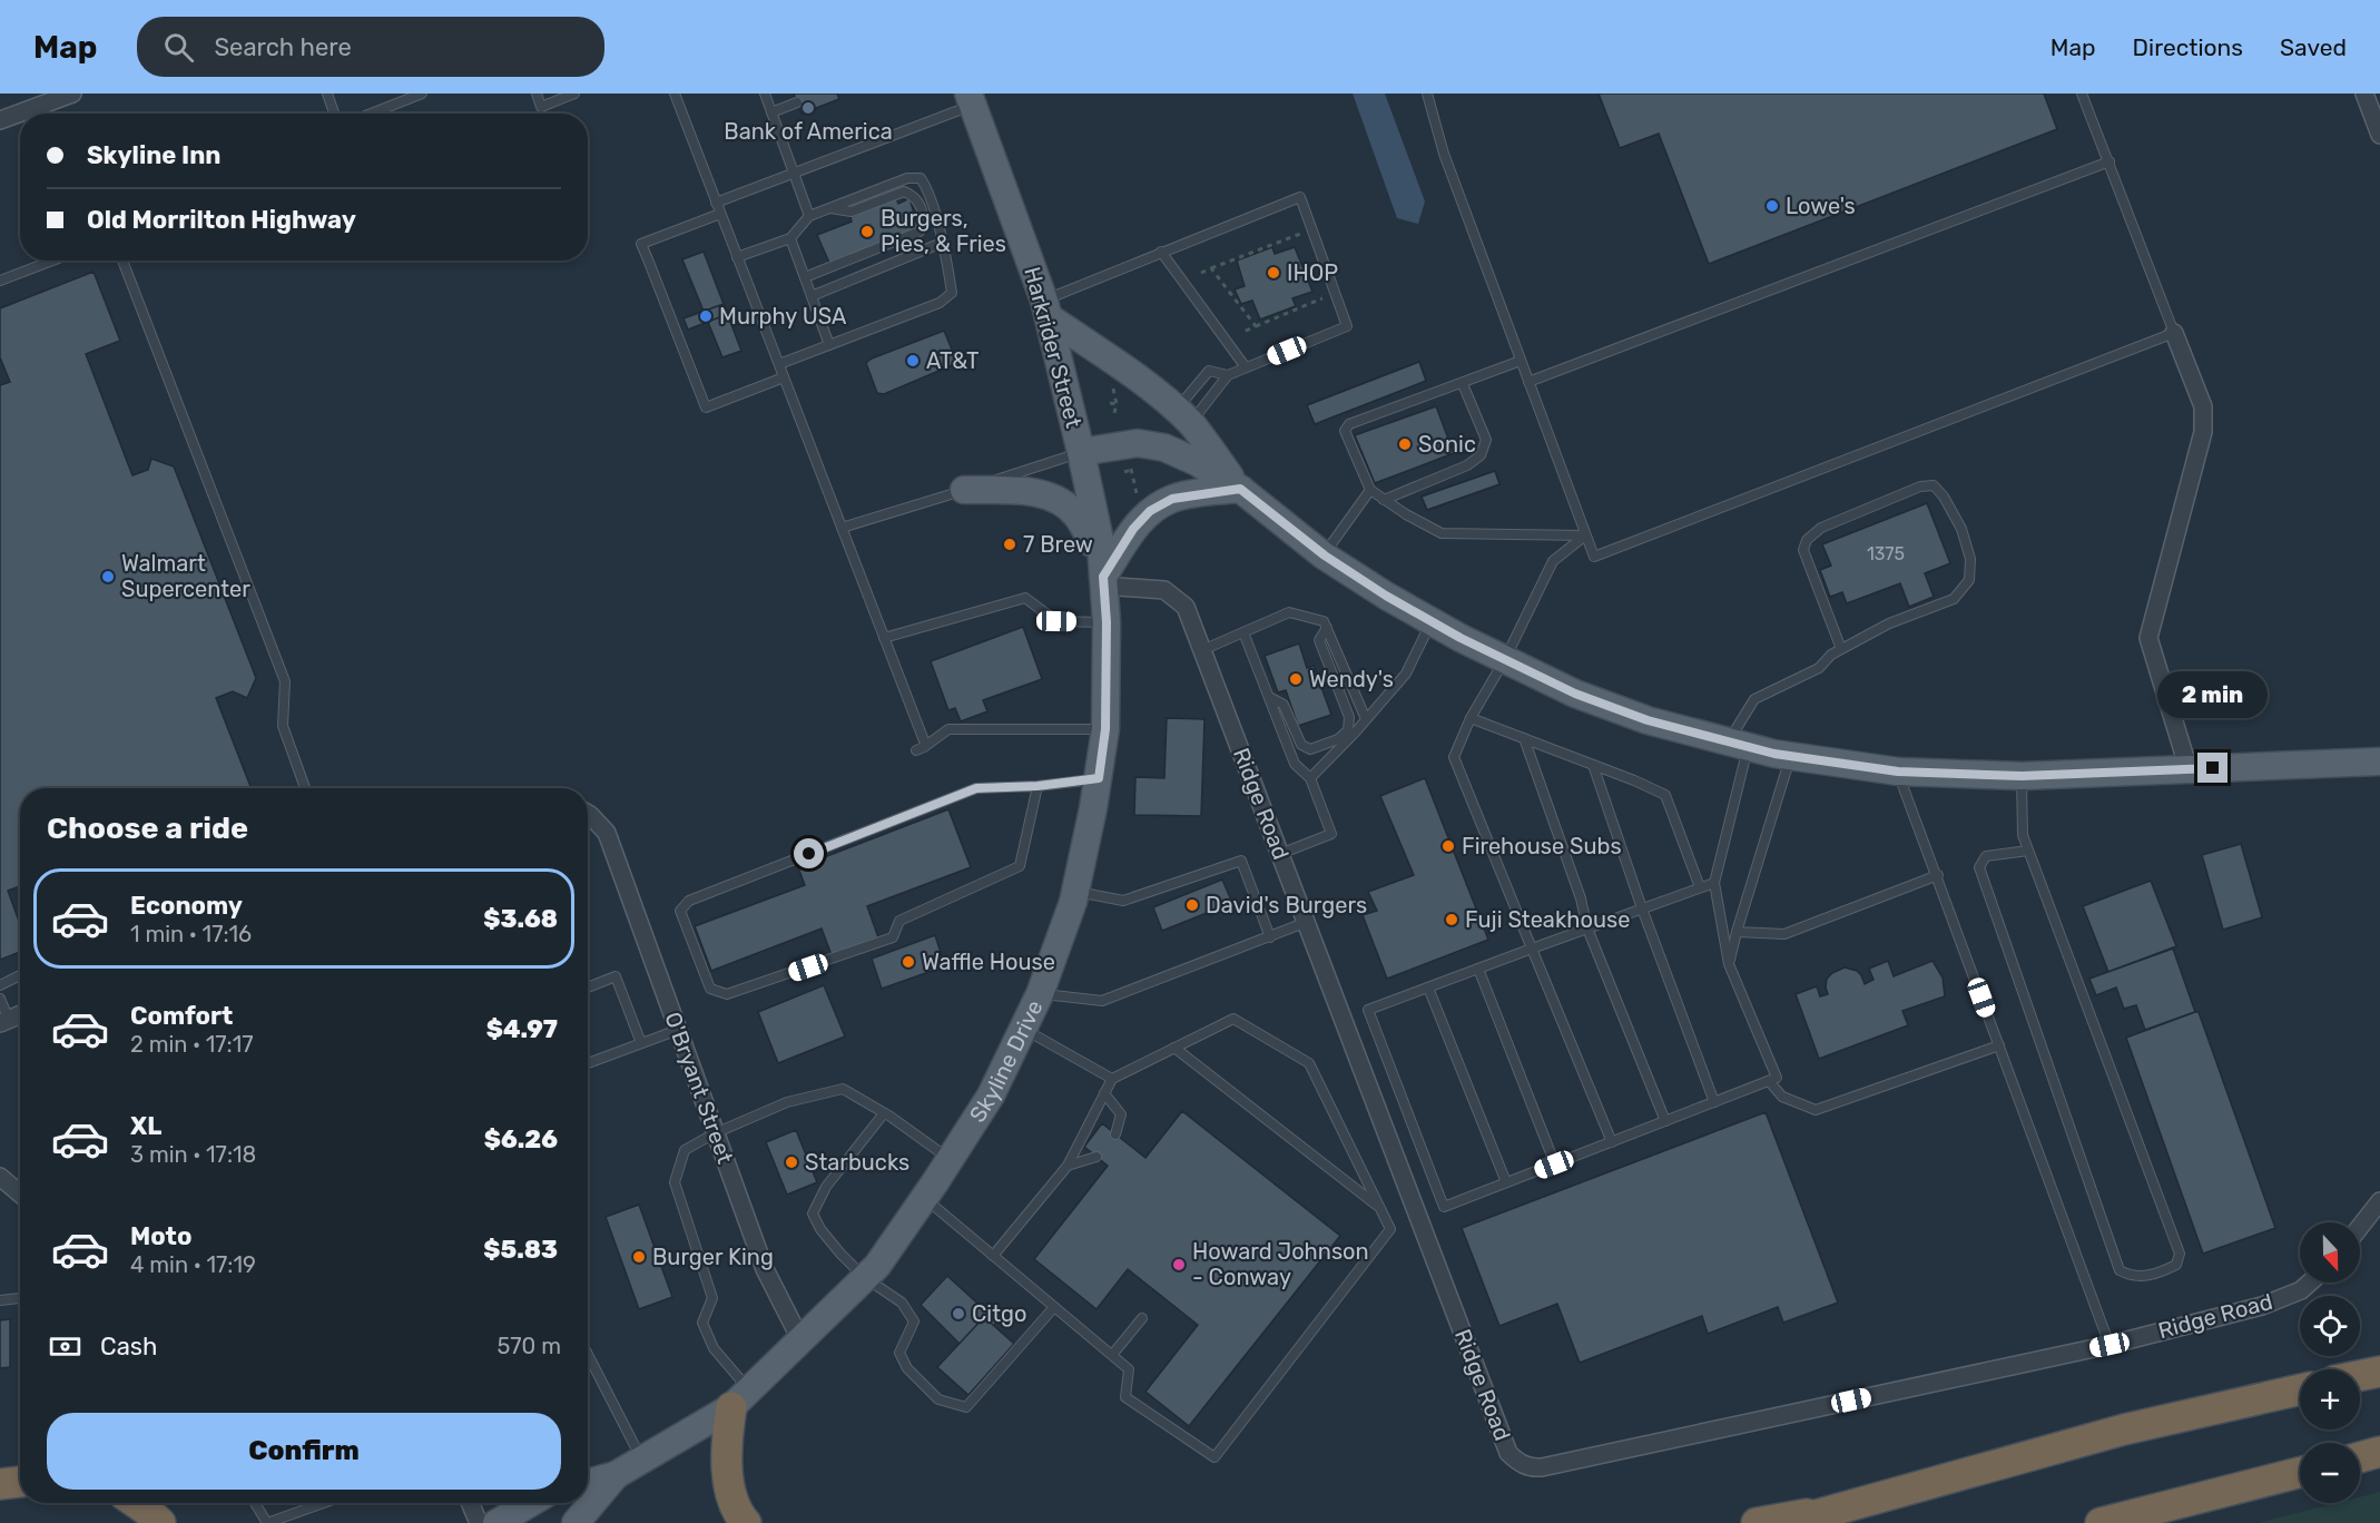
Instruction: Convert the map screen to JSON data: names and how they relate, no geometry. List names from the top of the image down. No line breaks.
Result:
{"streets":{"main road":["Harkrider Street","Skyline Drive"],"street":["Ridge Road","O'Bryant Street"]},"crossings":[["Harkrider Street","Skyline Drive"],["Ridge Road","Skyline Drive"],["Skyline Drive","O'Bryant Street"]],"places":["Bank of America","Lowe's","Burgers, Pies, & Fries","IHOP","Murphy USA","AT&T","Sonic","7 Brew","Walmart Supercenter","Wendy's","Firehouse Subs","David's Burgers","Fuji Steakhouse","Waffle House","Starbucks","Burger King","Howard Johnson - Conway","Citgo"],"house_numbers":["1375"],"north":"bottom","page":{"header":"Map","search":"Search here","nav":["Map","Directions","Saved"],"banner":["Skyline Inn","Old Morrilton Highway"],"bubble":"2 min","heading":"Choose a ride","list":[{"name":"Economy","note":"1 min · 17:16","value":"$3.68"},{"name":"Comfort","note":"2 min · 17:17","value":"$4.97"},{"name":"XL","note":"3 min · 17:18","value":"$6.26"},{"name":"Moto","note":"4 min · 17:19","value":"$5.83"}],"map_buttons":["+","−"],"pay":["Cash","570 m"],"buttons":"Confirm"}}
